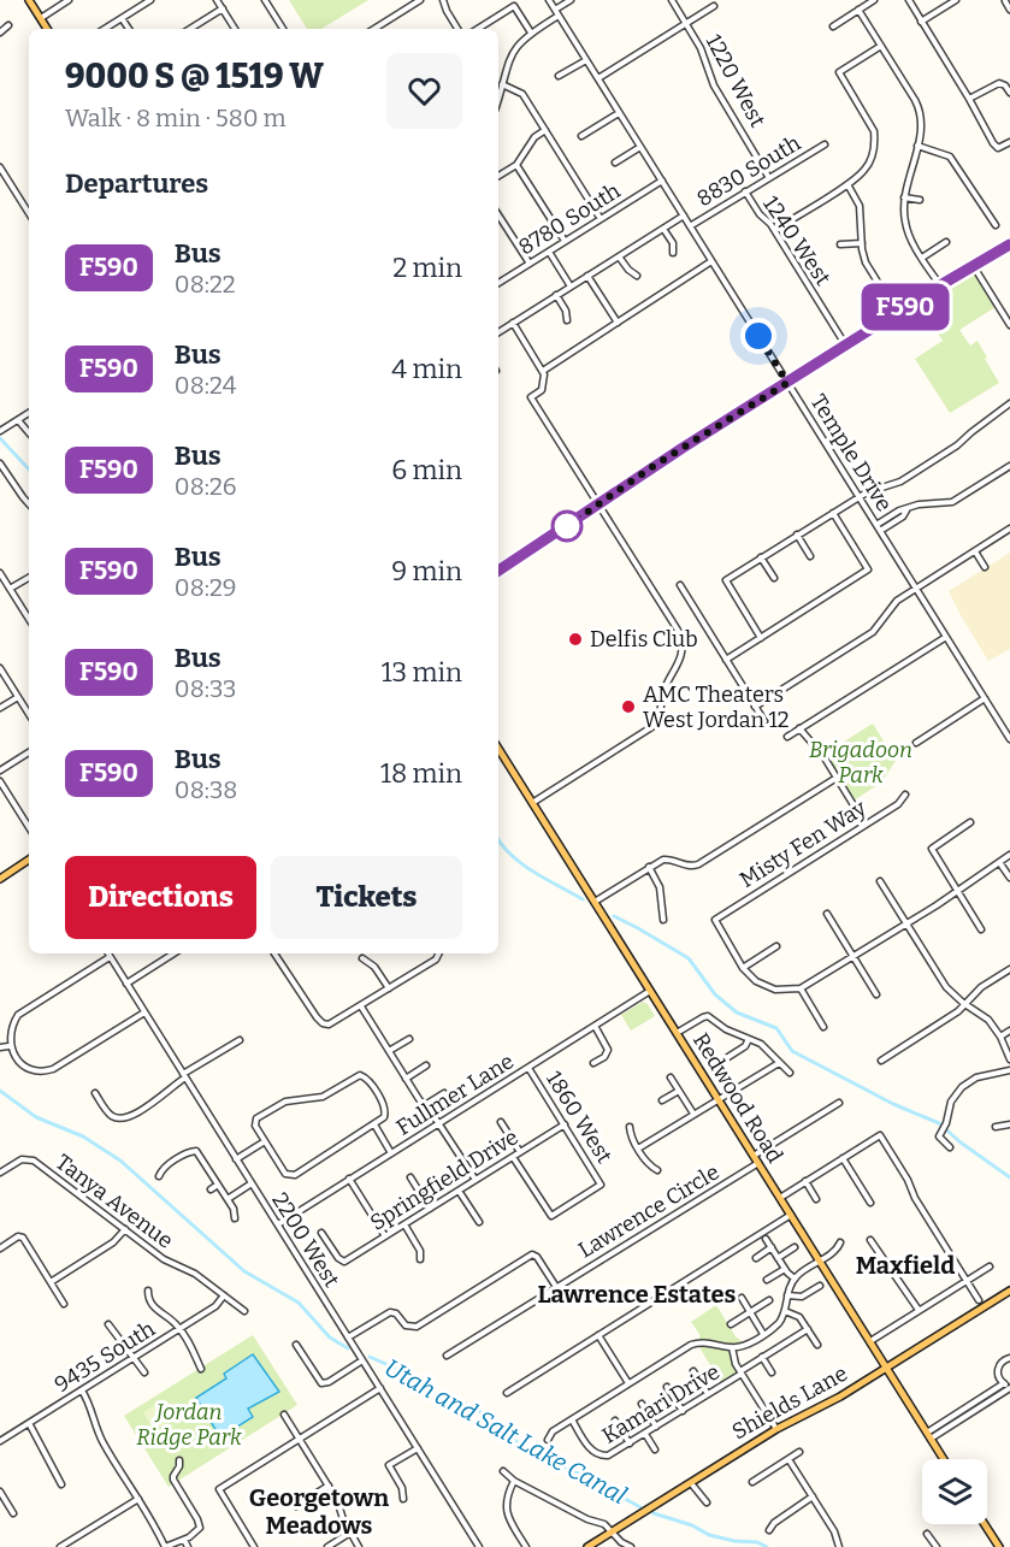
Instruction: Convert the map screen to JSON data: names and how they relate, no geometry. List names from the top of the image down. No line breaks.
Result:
{"streets":{"main road":["Redwood Road","Shields Lane"],"street":["1220 West","8830 South","8780 South","1240 West","Temple Drive","Misty Fen Way","Fullmer Lane","1860 West","Springfield Drive","Tanya Avenue","Lawrence Circle","2200 West","9435 South","Kamari Drive"]},"crossings":[["1220 West","8830 South"],["8830 South","1240 West"],["8830 South","Temple Drive"],["8780 South","Temple Drive"],["Fullmer Lane","Redwood Road"],["Fullmer Lane","1860 West"],["Fullmer Lane","2200 West"],["Redwood Road","Lawrence Circle"],["Redwood Road","Shields Lane"],["1860 West","Springfield Drive"],["Tanya Avenue","9435 South"]],"districts":["Maxfield","Lawrence Estates","Georgetown Meadows"],"water":["Utah and Salt Lake Canal"],"parks":["Brigadoon Park","Jordan Ridge Park"],"places":["Delfis Club","AMC Theaters West Jordan 12"],"lines":["bus line F590"],"page":{"on_map":"F590","heading":[["9000 S @ 1519 W","Walk · 8 min · 580 m"],"Departures"],"list":[{"mark":"F590","name":"Bus","note":"08:22","value":"2 min"},{"mark":"F590","name":"Bus","note":"08:24","value":"4 min"},{"mark":"F590","name":"Bus","note":"08:26","value":"6 min"},{"mark":"F590","name":"Bus","note":"08:29","value":"9 min"},{"mark":"F590","name":"Bus","note":"08:33","value":"13 min"},{"mark":"F590","name":"Bus","note":"08:38","value":"18 min"}],"buttons":["Directions","Tickets"]}}
